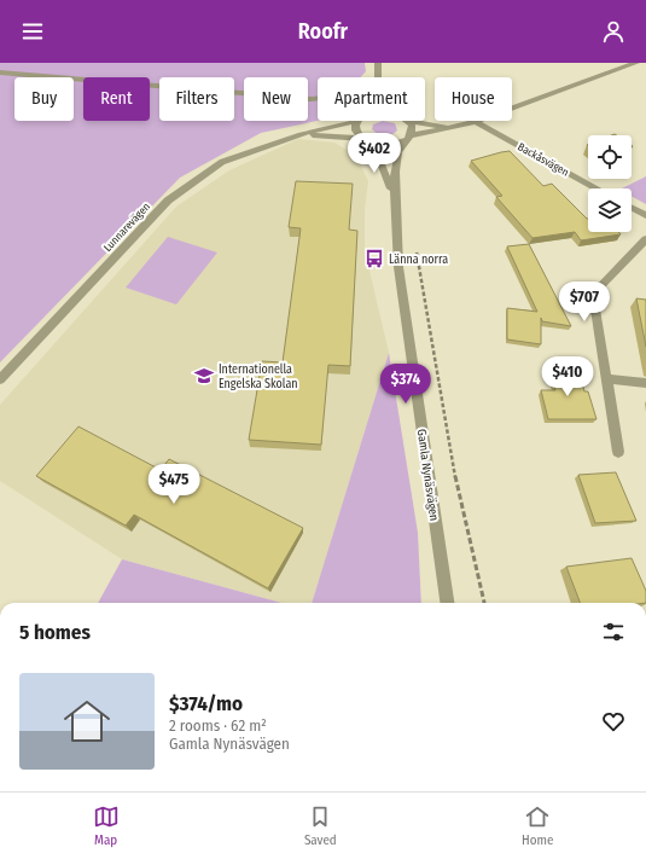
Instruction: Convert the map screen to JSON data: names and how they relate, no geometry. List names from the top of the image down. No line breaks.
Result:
{"streets":{"street":["Backåsvägen","Lunnarevägen","Gamla Nynäsvägen"]},"places":{"bus stop":["Länna norra"],"school or university":["Internationella Engelska Skolan"]},"page":{"header":"Roofr","chip":["Buy","Rent","Filters","New","Apartment","House"],"price":["$402","$707","$410","$374","$475"],"heading":"5 homes","list":[{"name":"$374/mo","note":"2 rooms · 62 m² · Gamla Nynäsvägen"}],"tabs":["Map","Saved","Home"]}}
